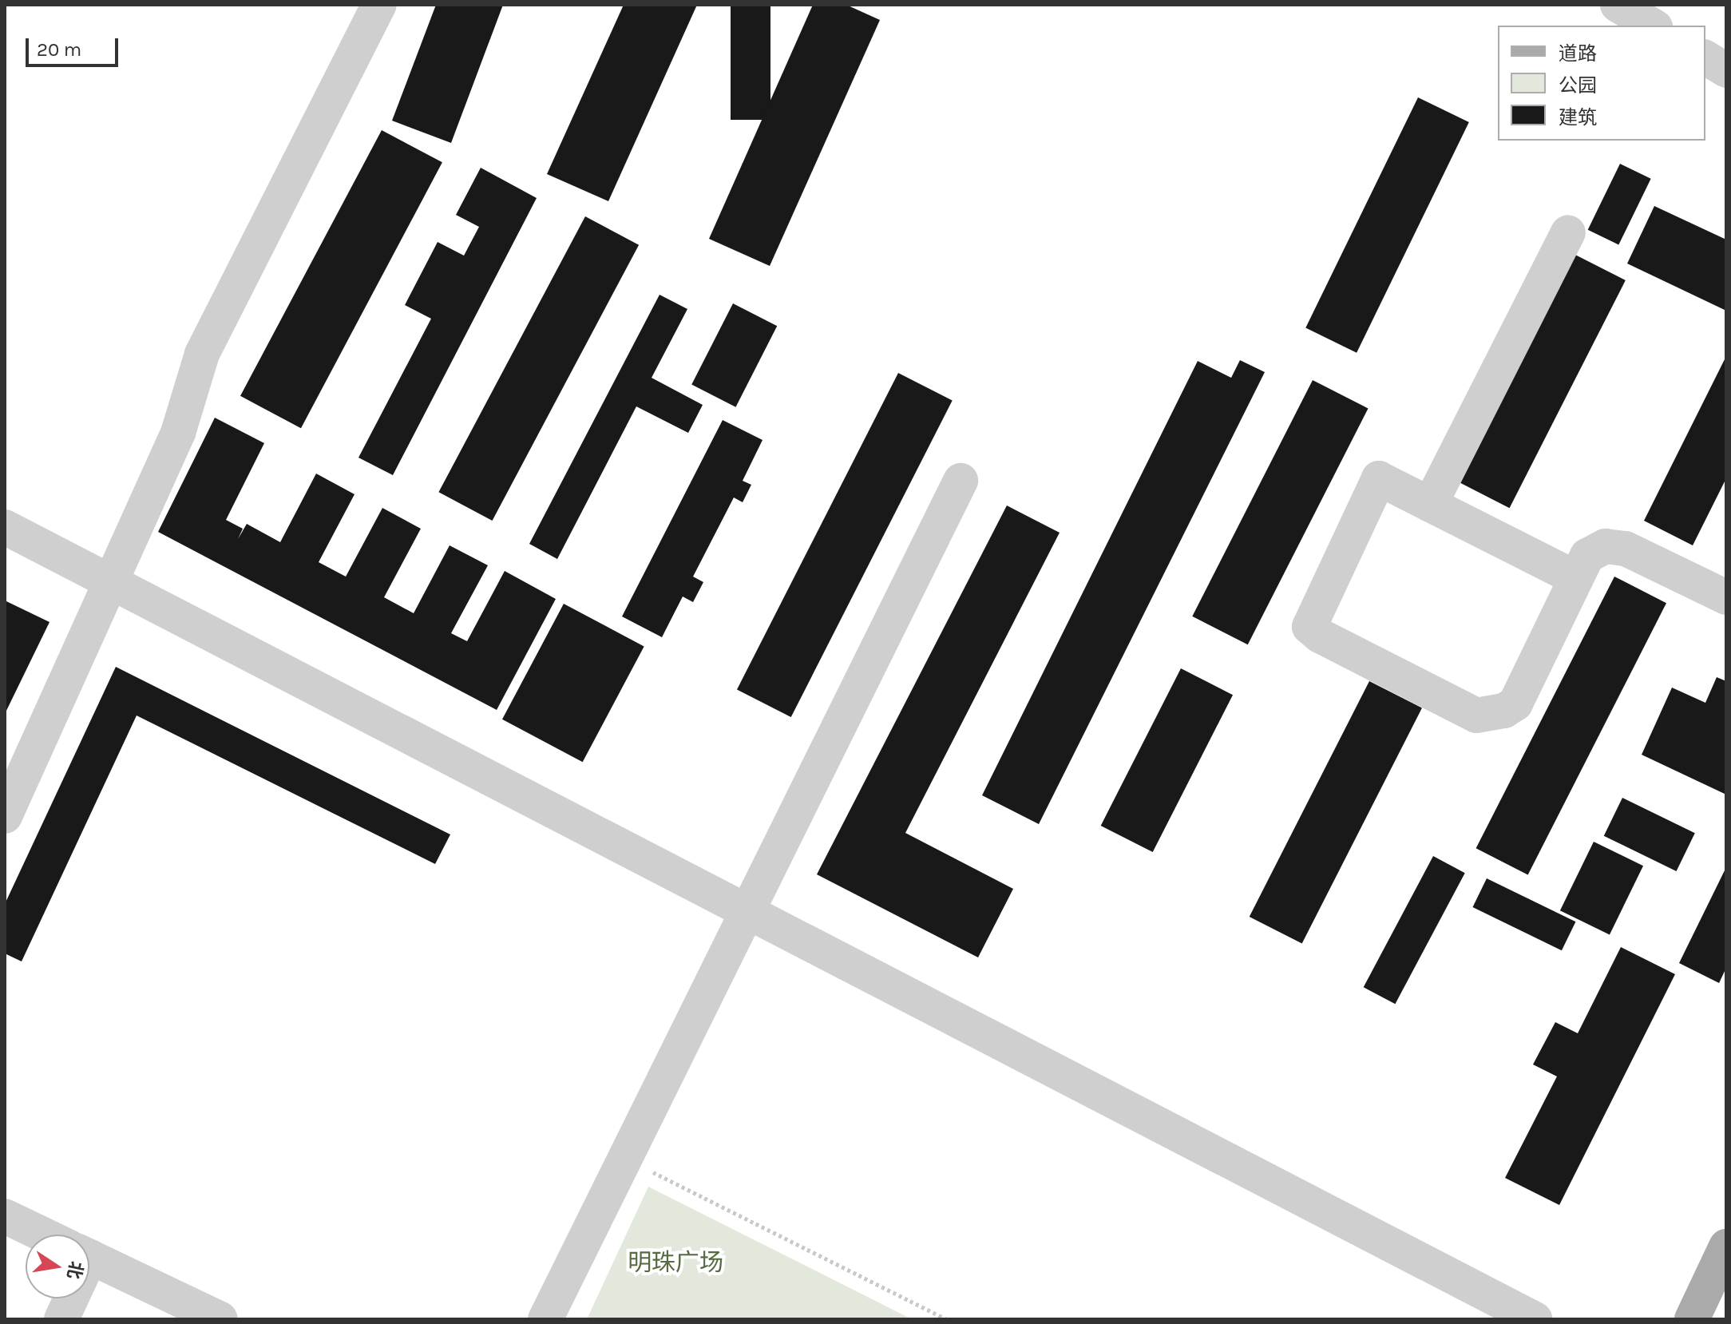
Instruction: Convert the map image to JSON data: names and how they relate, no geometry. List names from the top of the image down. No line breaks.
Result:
{"parks":["明珠广场"],"legend":["道路","公园","建筑"],"scale_bar":"20 m","north":"right"}
